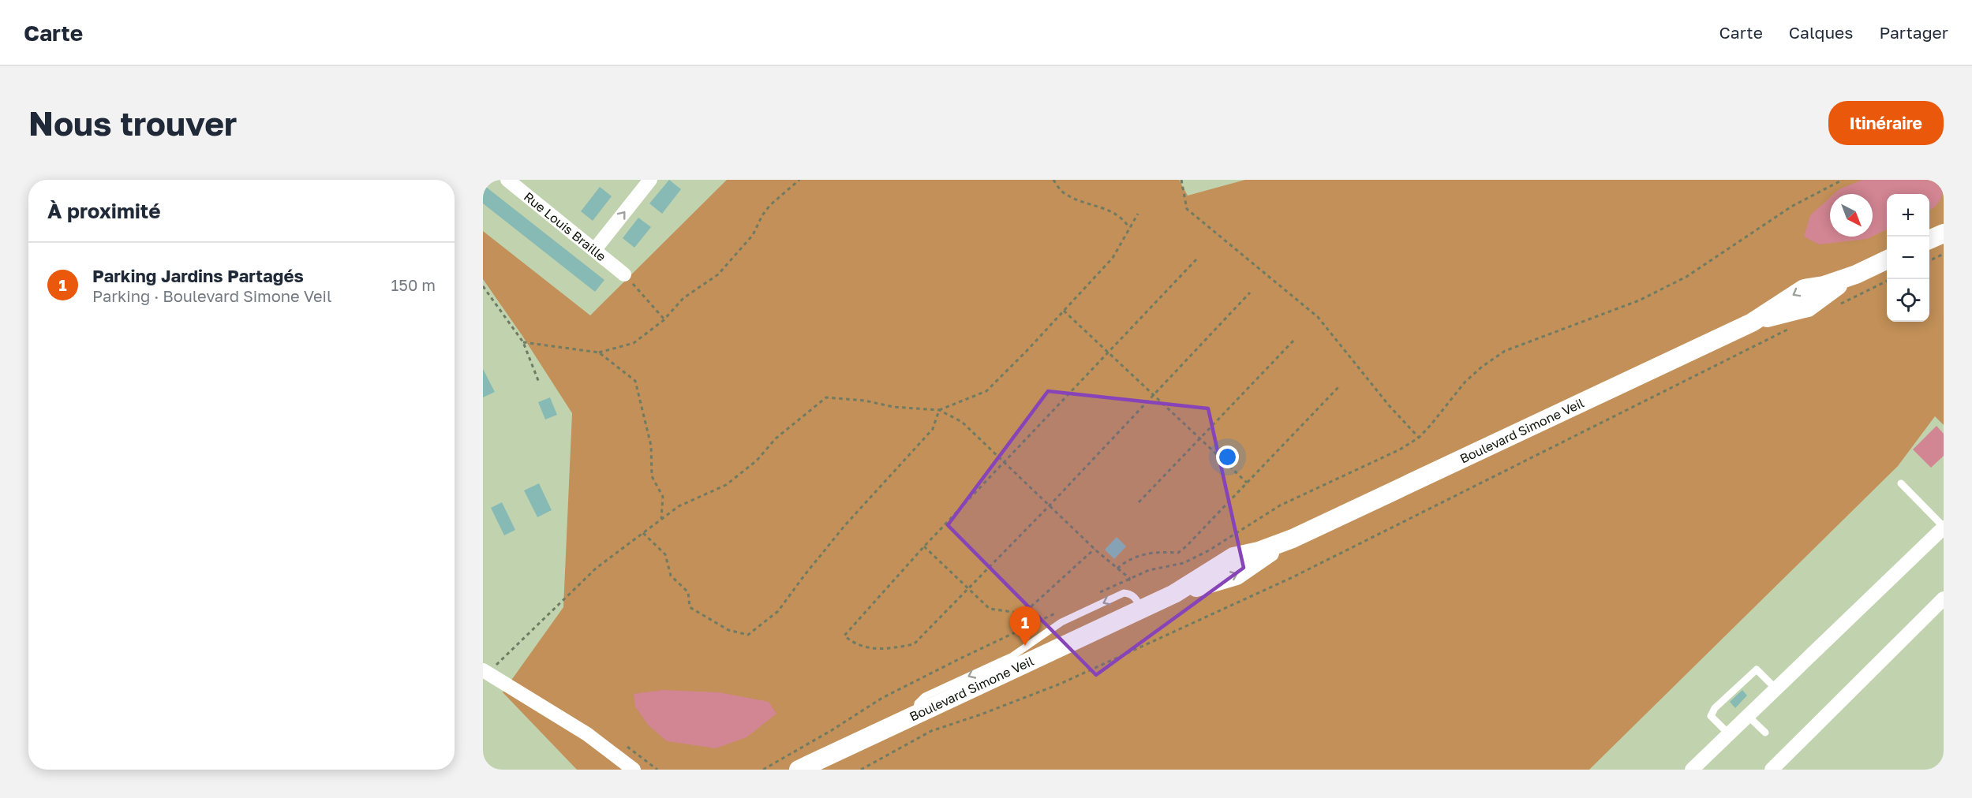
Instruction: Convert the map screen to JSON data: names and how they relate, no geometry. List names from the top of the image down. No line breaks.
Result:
{"streets":{"main road":["Boulevard Simone Veil"],"street":["Rue Louis Braille"]},"north":"bottom right","page":{"header":"Carte","nav":["Carte","Calques","Partager"],"buttons":"Itinéraire","title":"Nous trouver","heading":"À proximité","map_buttons":["+","−"],"list":[{"mark":"1","name":"Parking Jardins Partagés","note":"Parking · Boulevard Simone Veil","value":"150 m"}],"pins":"1"}}
